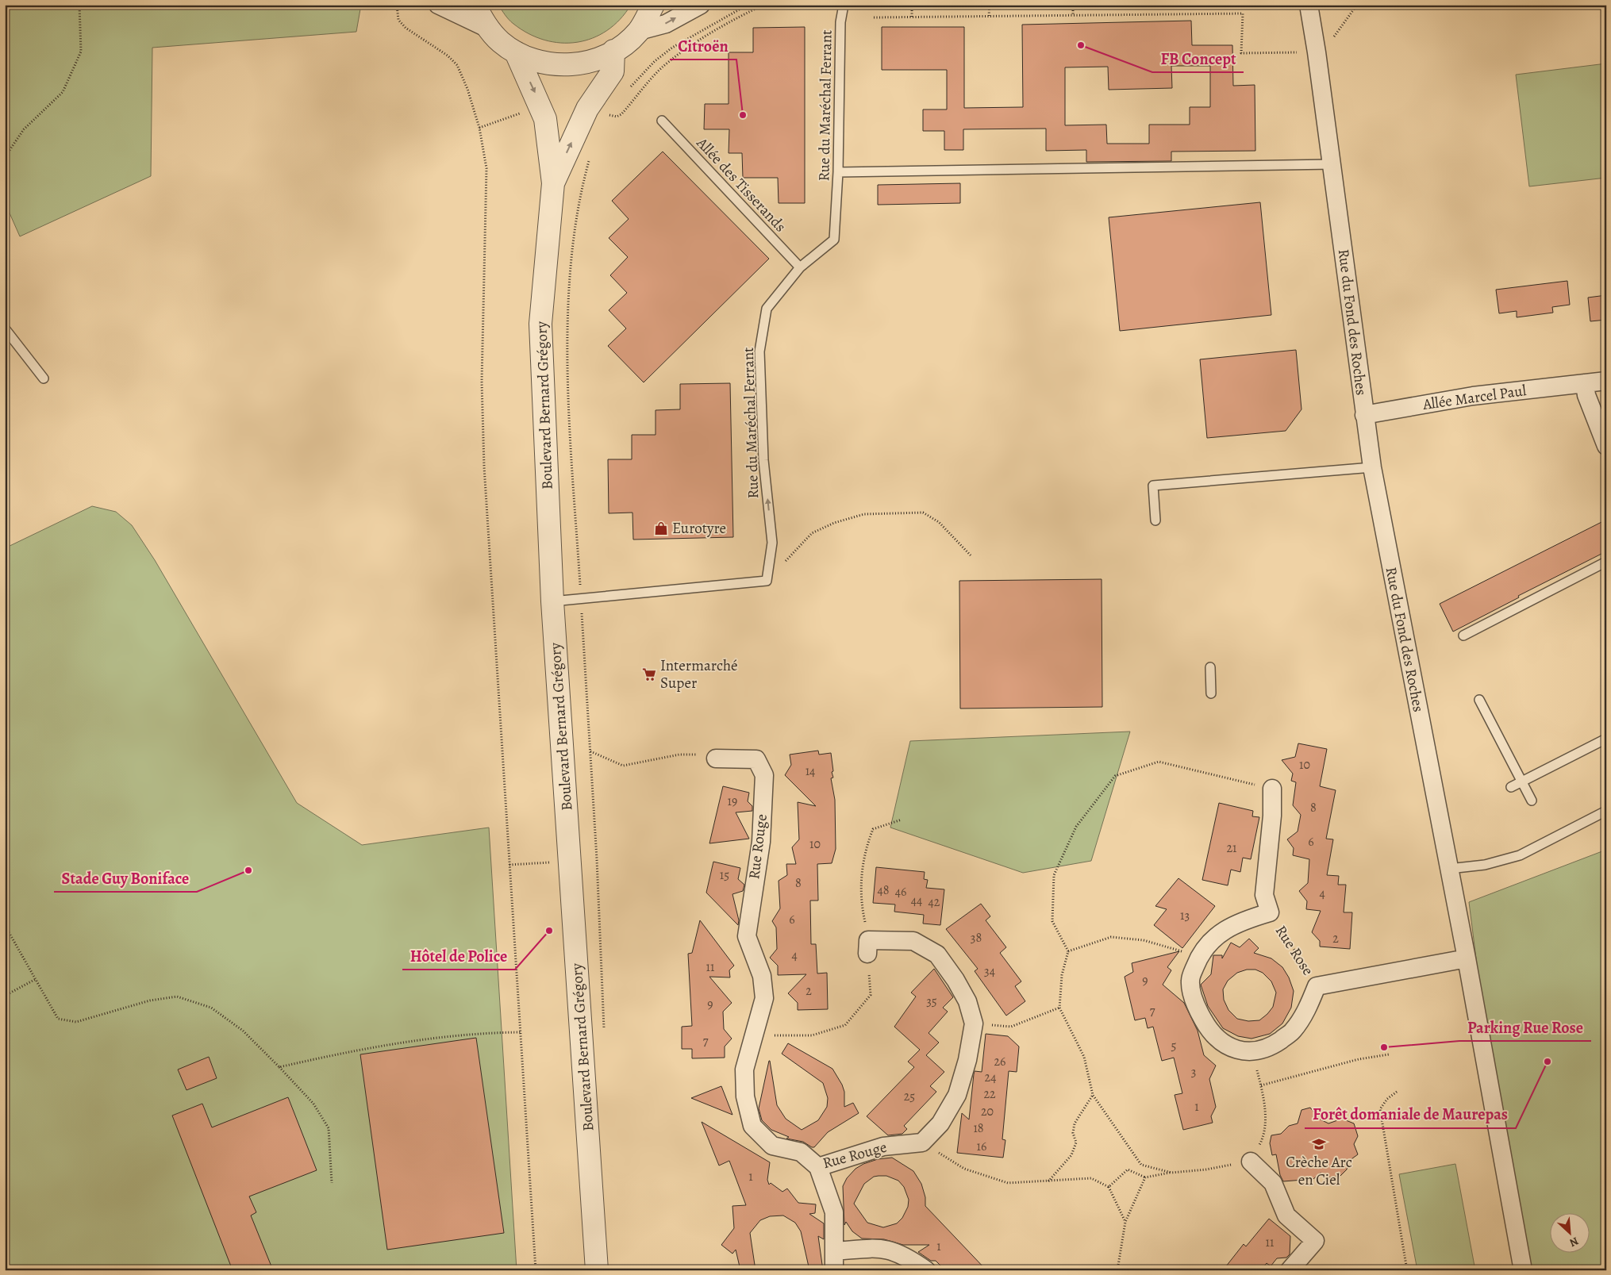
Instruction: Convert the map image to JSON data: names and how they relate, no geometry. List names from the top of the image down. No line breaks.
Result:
{"streets":{"street":["Rue du Fond des Roches","Allée Marcel Paul","Boulevard Bernard Grégory","Rue Rouge","Rue Rose"],"lane":["Rue du Maréchal Ferrant","Allée des Tisserands"]},"crossings":[["Rue du Maréchal Ferrant","Allée des Tisserands"],["Rue du Fond des Roches","Allée Marcel Paul"]],"one_way":["Rue du Maréchal Ferrant"],"places":{"other":["FB Concept","Citroën","Stade Guy Boniface","Hôtel de Police","Parking Rue Rose","Forêt domaniale de Maurepas"],"shop":["Eurotyre"],"supermarket":["Intermarché Super"],"school or university":["Crèche Arc en Ciel"]},"house_numbers":["10","14","19","8","6","10","21","15","8","48","46","4","44","42","13","6","38","2","4","11","34","9","2","35","9","7","7","5","26","3","24","22","25","1","20","18","16","1","11","1"],"north":"bottom right"}
